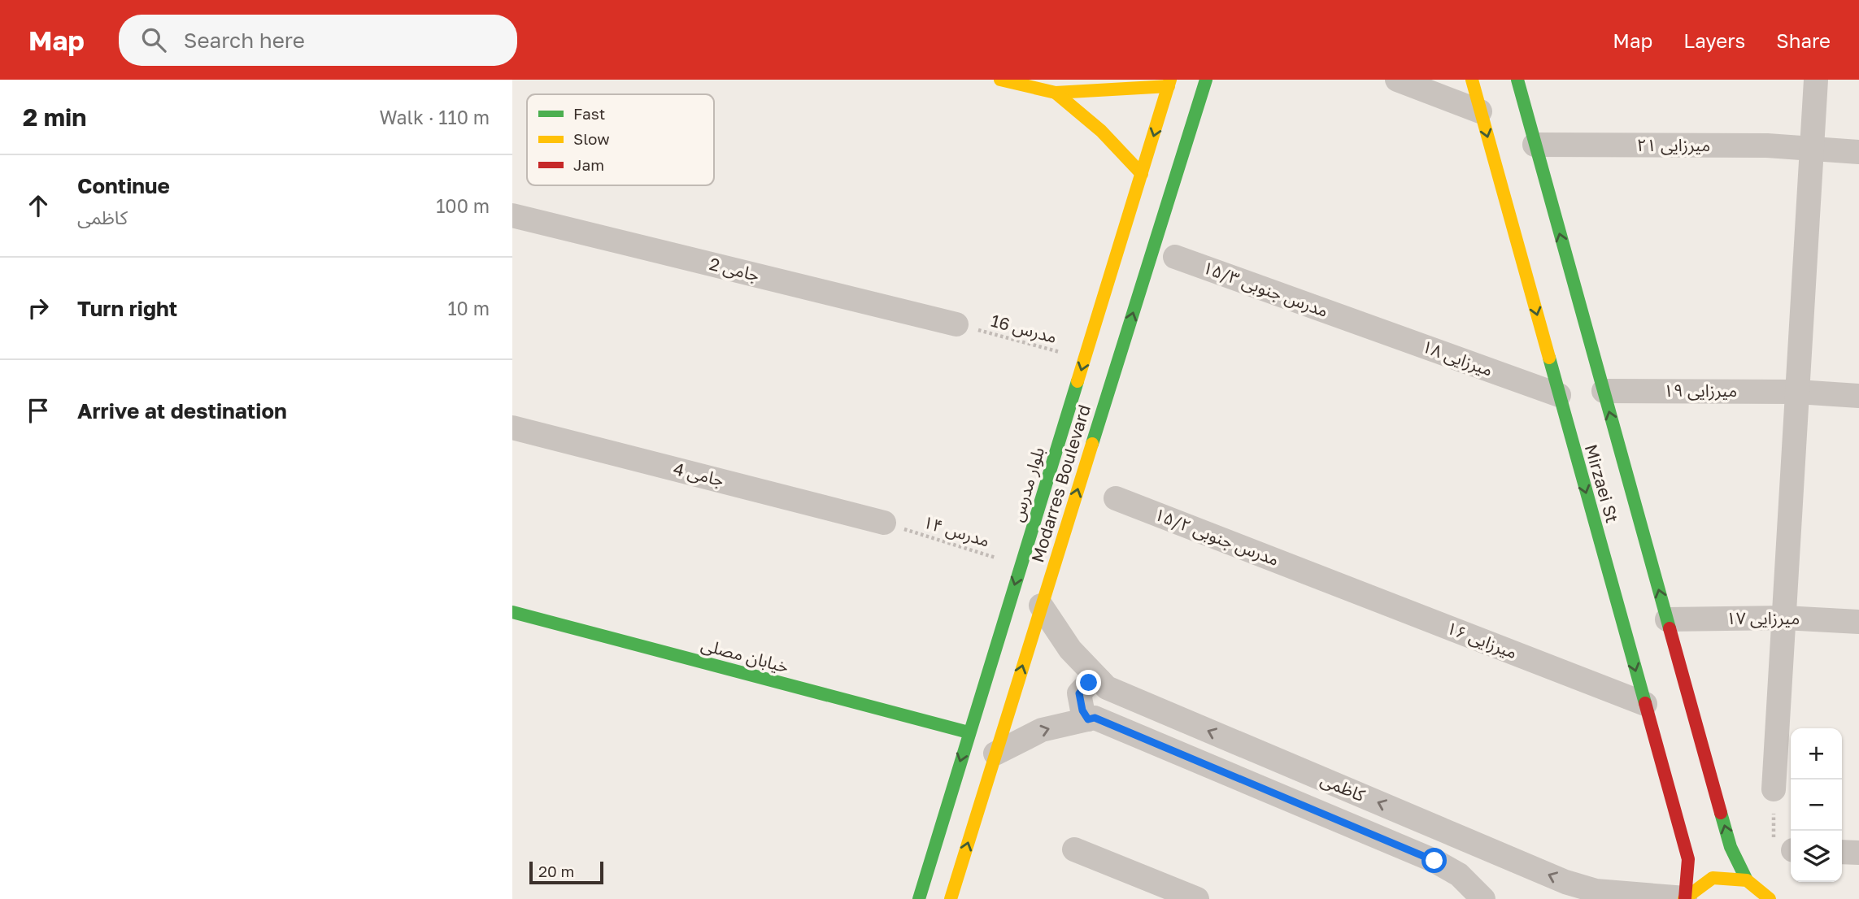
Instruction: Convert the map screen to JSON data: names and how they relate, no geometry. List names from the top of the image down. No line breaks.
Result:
{"streets":{"street":["میرزایی ۲۱","جامی 2","مدرس جنوبی ۱۵/۳","میرزایی ۱۸","میرزایی ۱۹","جامی 4","Modarres Boulevard","Mirzaei St","بلوار مدرس","مدرس جنوبی ۱۵/۲","میرزایی ۱۷","میرزایی ۱۶","خیابان مصلی","کاظمی"],"path":["مدرس 16","مدرس ۱۴"]},"crossings":[["میرزایی ۲۱","Mirzaei St"],["جامی 2","مدرس 16"],["مدرس جنوبی ۱۵/۳","میرزایی ۱۸"],["مدرس 16","بلوار مدرس"],["میرزایی ۱۸","Mirzaei St"],["میرزایی ۱۹","Mirzaei St"],["جامی 4","مدرس ۱۴"],["Modarres Boulevard","کاظمی"],["Mirzaei St","میرزایی ۱۷"],["Mirzaei St","میرزایی ۱۶"],["Mirzaei St","کاظمی"],["بلوار مدرس","مدرس ۱۴"],["بلوار مدرس","خیابان مصلی"],["مدرس جنوبی ۱۵/۲","میرزایی ۱۶"]],"one_way":["Modarres Boulevard","بلوار مدرس"],"legend":["Fast","Slow","Jam"],"scale_bar":"20 m","page":{"header":"Map","search":"Search here","nav":["Map","Layers","Share"],"heading":["2 min","Walk · 110 m"],"list":[["Continue","کاظمی","100 m"],["Turn right","10 m"],"Arrive at destination"],"map_buttons":["+","−"],"scale":"20 m"}}
